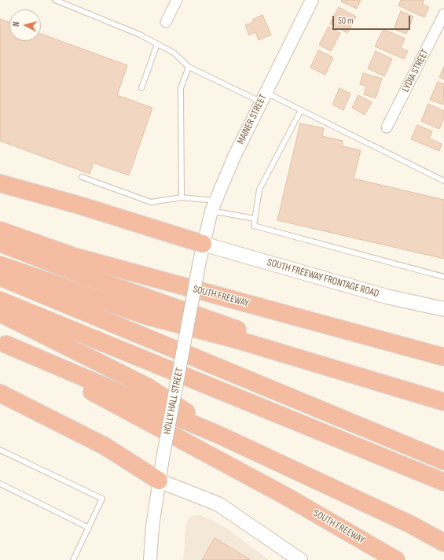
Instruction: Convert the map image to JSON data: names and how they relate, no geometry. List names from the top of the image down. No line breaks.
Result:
{"streets":{"highway":["SOUTH FREEWAY"],"main road":["SOUTH FREEWAY FRONTAGE ROAD"],"street":["LYDIA STREET","MAINER STREET","HOLLY HALL STREET"]},"crossings":[["MAINER STREET","SOUTH FREEWAY FRONTAGE ROAD"],["MAINER STREET","HOLLY HALL STREET"],["SOUTH FREEWAY FRONTAGE ROAD","HOLLY HALL STREET"]],"scale_bar":"50 m","north":"left"}
